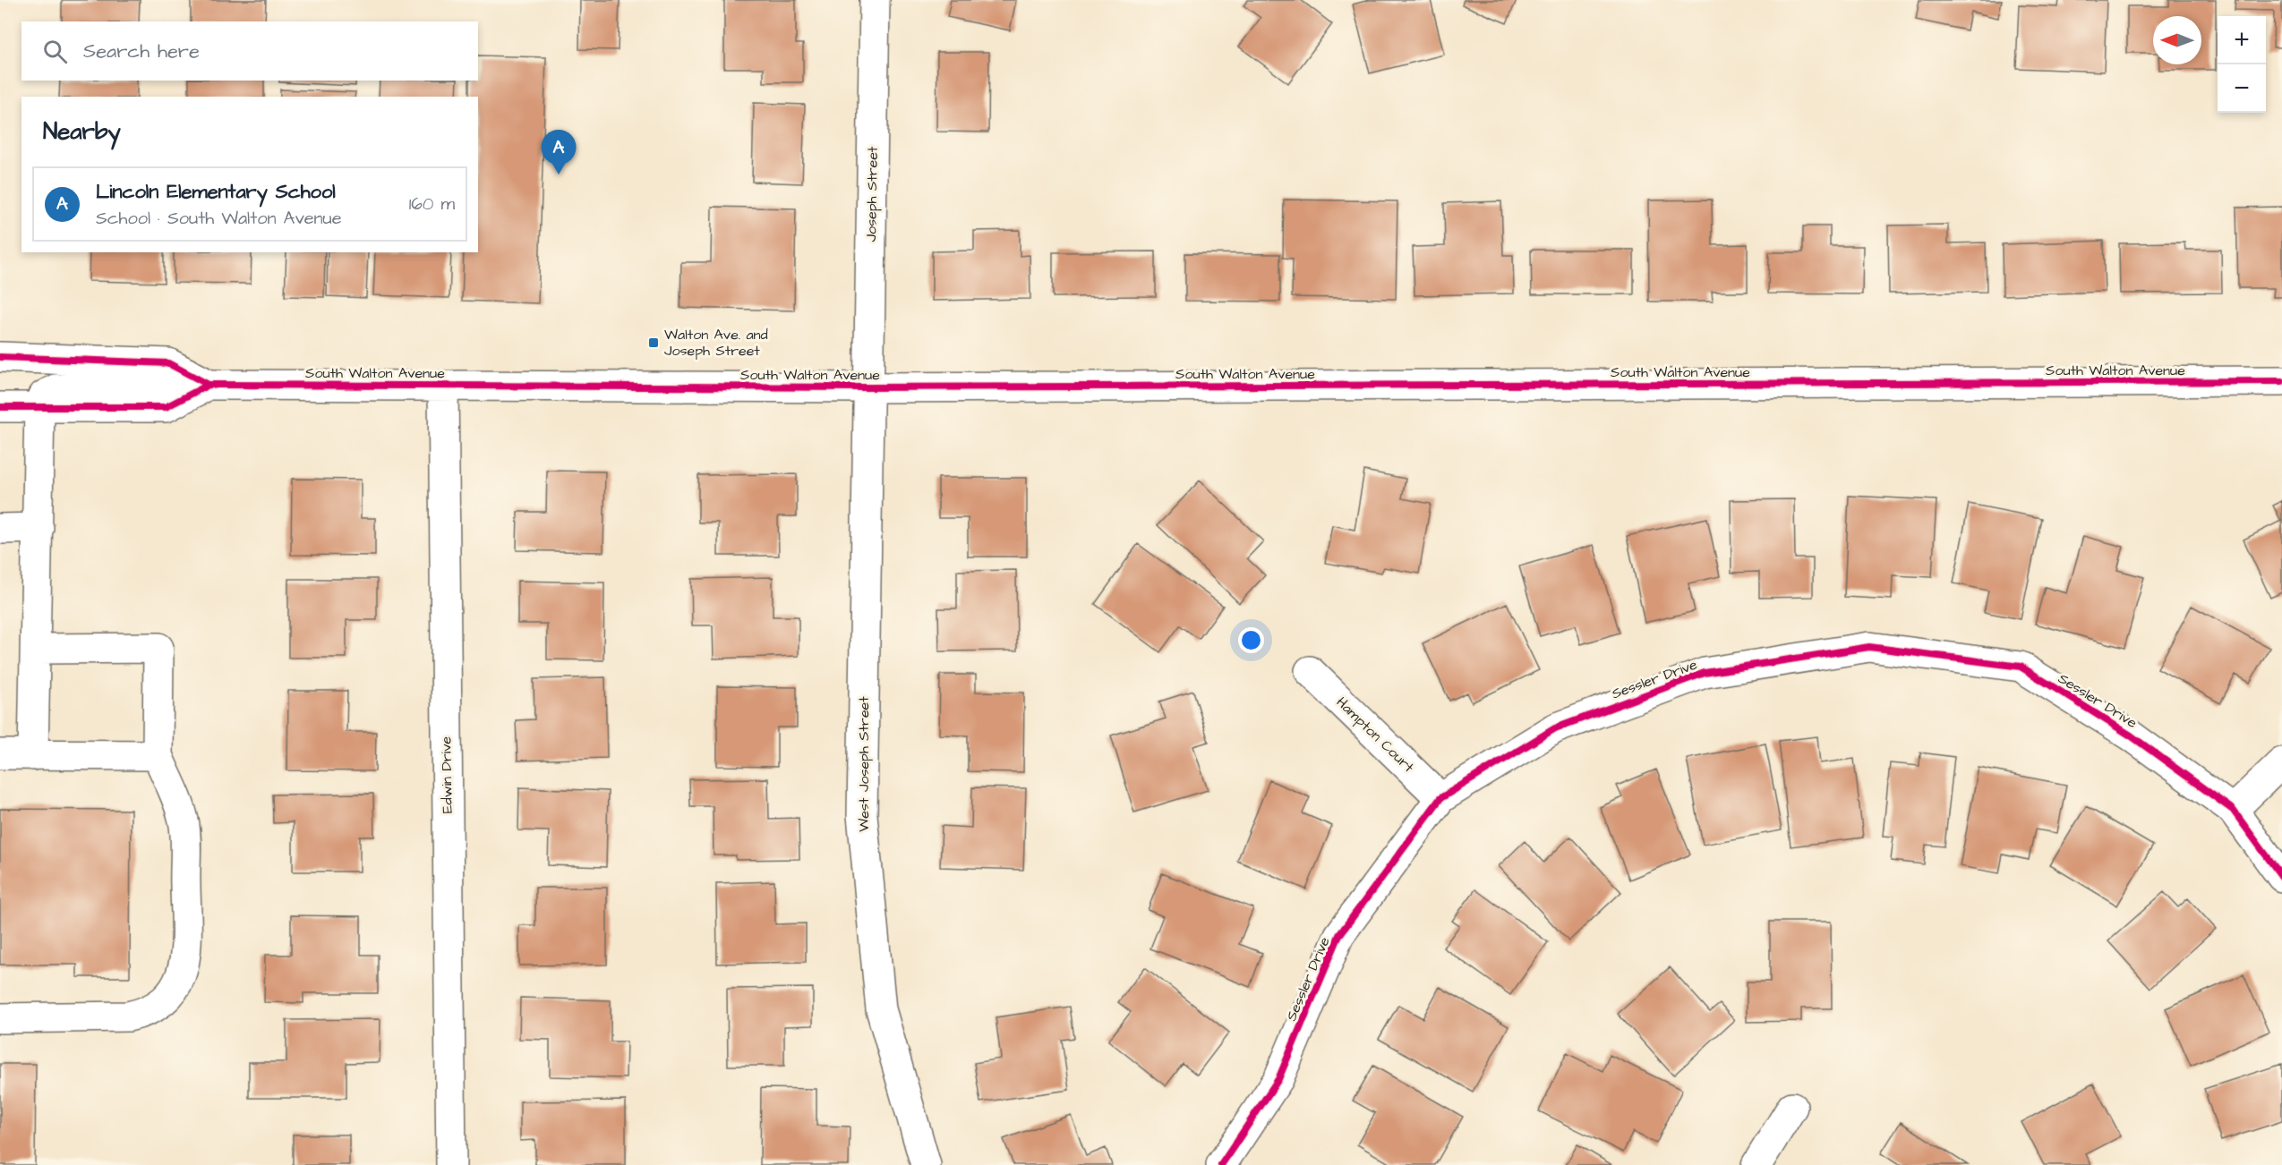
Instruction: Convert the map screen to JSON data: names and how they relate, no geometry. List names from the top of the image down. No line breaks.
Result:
{"streets":{"street":["Joseph Street","South Walton Avenue","Sessler Drive","Hampton Court","West Joseph Street","Edwin Drive"]},"crossings":[["Joseph Street","South Walton Avenue"],["Joseph Street","West Joseph Street"],["South Walton Avenue","West Joseph Street"],["South Walton Avenue","Edwin Drive"],["Sessler Drive","Hampton Court"]],"places":{"transit":["Walton Ave. and Joseph Street"]},"north":"left","page":{"map_buttons":["+","−"],"search":"Search here","heading":"Nearby","pins":"A","list":[{"mark":"A","name":"Lincoln Elementary School","note":"School · South Walton Avenue","value":"160 m"}]}}
